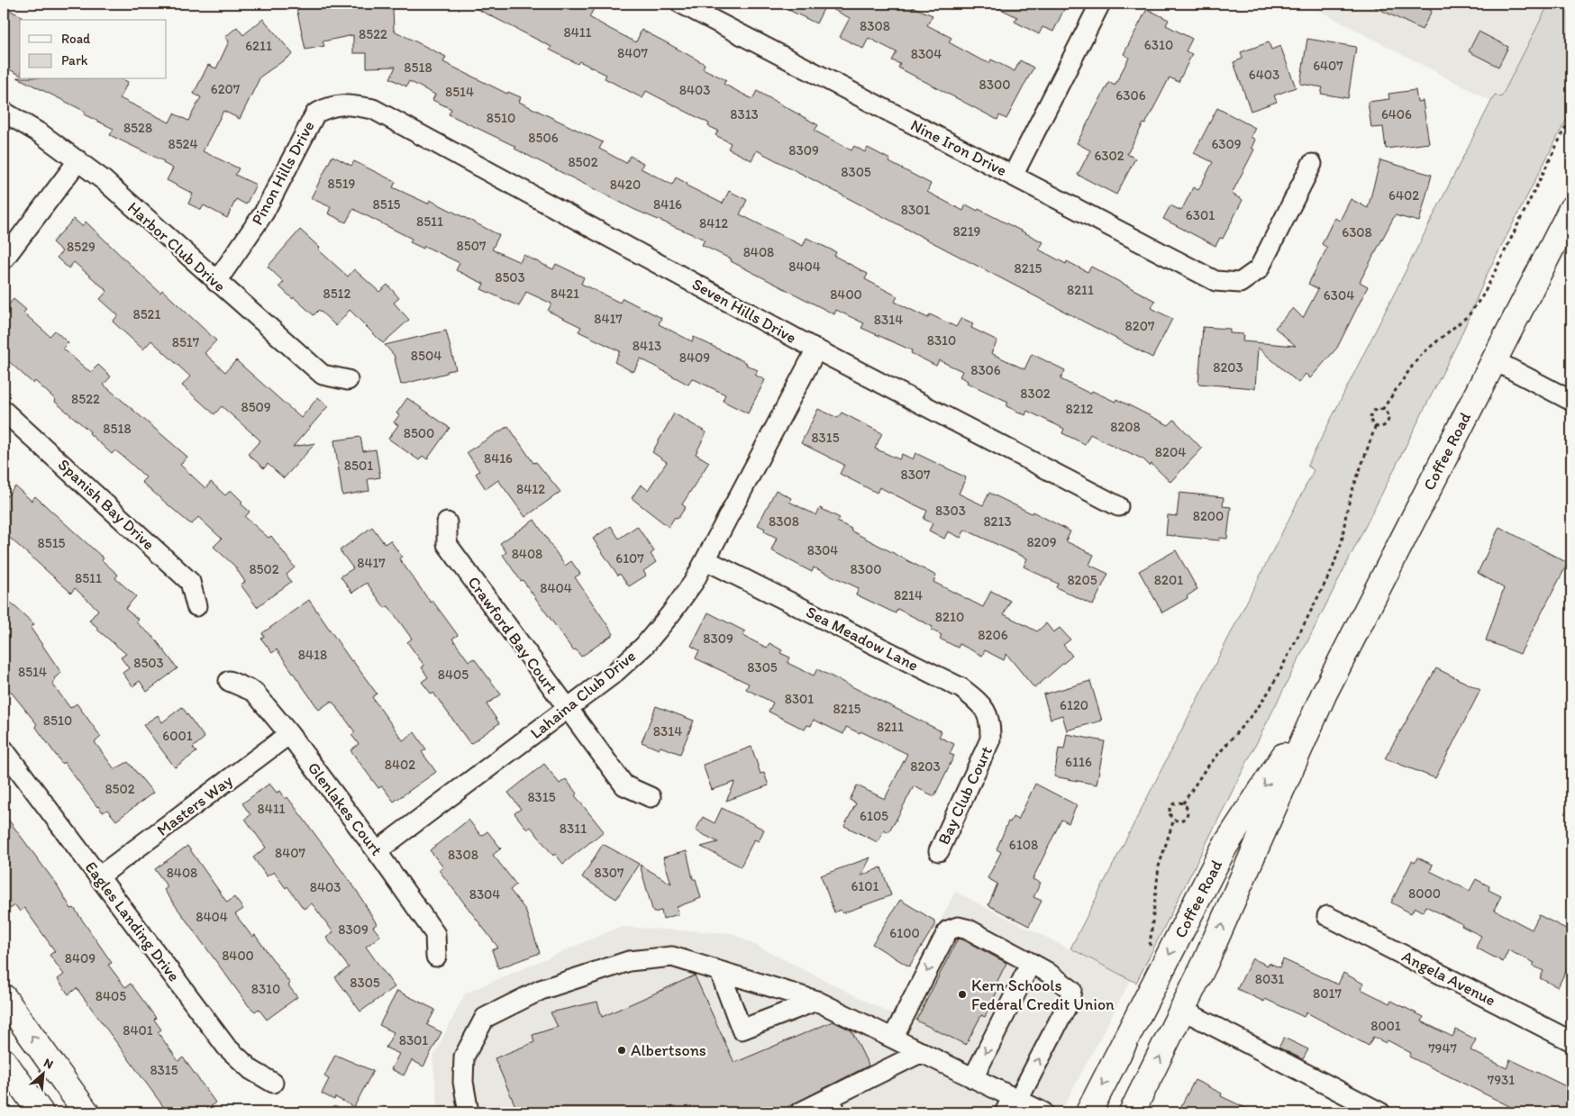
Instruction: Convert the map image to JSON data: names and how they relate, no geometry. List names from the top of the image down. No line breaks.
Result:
{"streets":{"main road":["Coffee Road"],"street":["Nine Iron Drive","Pinon Hills Drive","Harbor Club Drive","Seven Hills Drive","Spanish Bay Drive","Crawford Bay Court","Sea Meadow Lane","Lahaina Club Drive","Bay Club Court","Masters Way","Glenlakes Court","Eagles Landing Drive","Angela Avenue"]},"crossings":[["Pinon Hills Drive","Harbor Club Drive"],["Pinon Hills Drive","Seven Hills Drive"],["Seven Hills Drive","Lahaina Club Drive"],["Crawford Bay Court","Lahaina Club Drive"],["Sea Meadow Lane","Lahaina Club Drive"],["Sea Meadow Lane","Bay Club Court"],["Lahaina Club Drive","Glenlakes Court"],["Masters Way","Glenlakes Court"],["Masters Way","Eagles Landing Drive"]],"places":["Kern Schools Federal Credit Union","Albertsons"],"house_numbers":["8308","8411","8522","6310","6211","8407","8304","6407","8518","6403","8300","6207","8403","8514","6306","8313","6406","8510","8528","8506","8524","6309","8309","6302","8502","8305","8519","8420","6402","8515","8416","8301","6301","8511","8412","8219","6308","8507","8529","8408","8404","8215","8503","8211","8512","8421","8400","6304","8521","8417","8314","8207","8310","8517","8413","8504","8409","8203","8306","8302","8522","8509","8212","8208","8518","8500","8315","8204","8416","8501","8307","8412","8303","8200","8308","8213","8209","8515","8304","8408","6107","8417","8502","8300","8511","8205","8201","8404","8214","8210","8206","8309","8418","8503","8305","8514","8405","8301","6120","8215","8510","8211","8314","6001","6116","8402","8203","8502","8315","8411","6105","8311","6108","8407","8308","8408","8307","6101","8403","8000","8304","8404","8309","6100","8400","8409","8031","8305","8310","8017","8405","8001","8401","8301","7947","8315","7931"],"legend":["Road","Park"],"north":"top right"}
